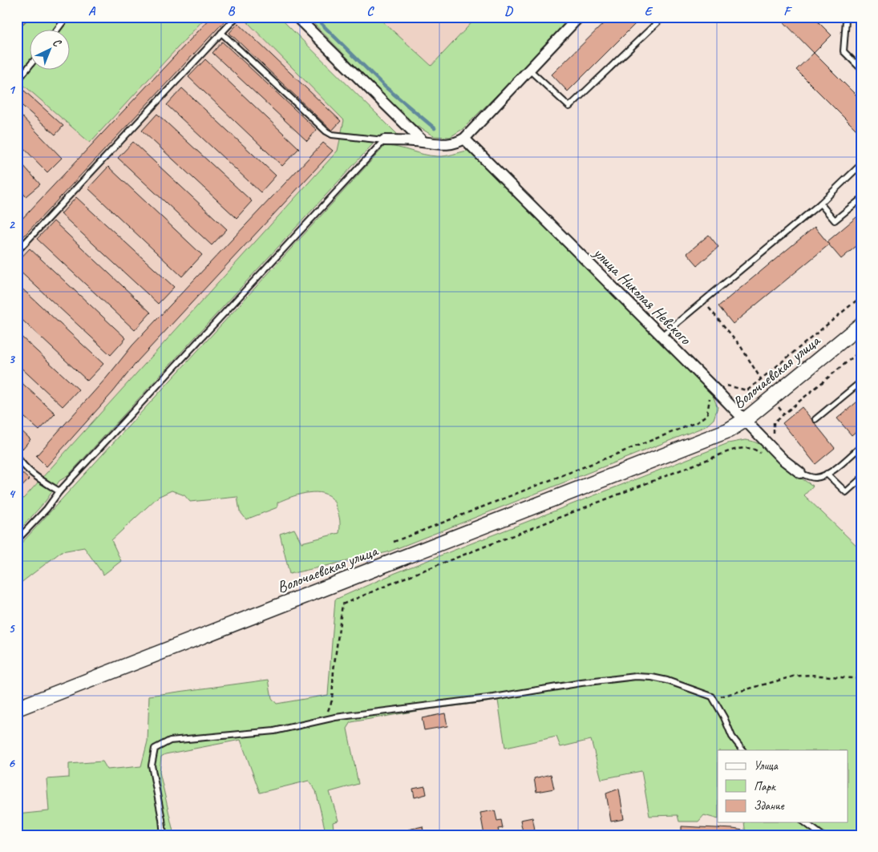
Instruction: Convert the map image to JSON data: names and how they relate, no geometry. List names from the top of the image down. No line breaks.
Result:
{"streets":{"street":["улица Николая Невского","Волочаевская улица"]},"crossings":[["улица Николая Невского","Волочаевская улица"]],"legend":["Улица","Парк","Здание"],"north":"top right","grid":{"columns":["A","B","C","D","E","F"],"rows":["1","2","3","4","5","6"]}}
